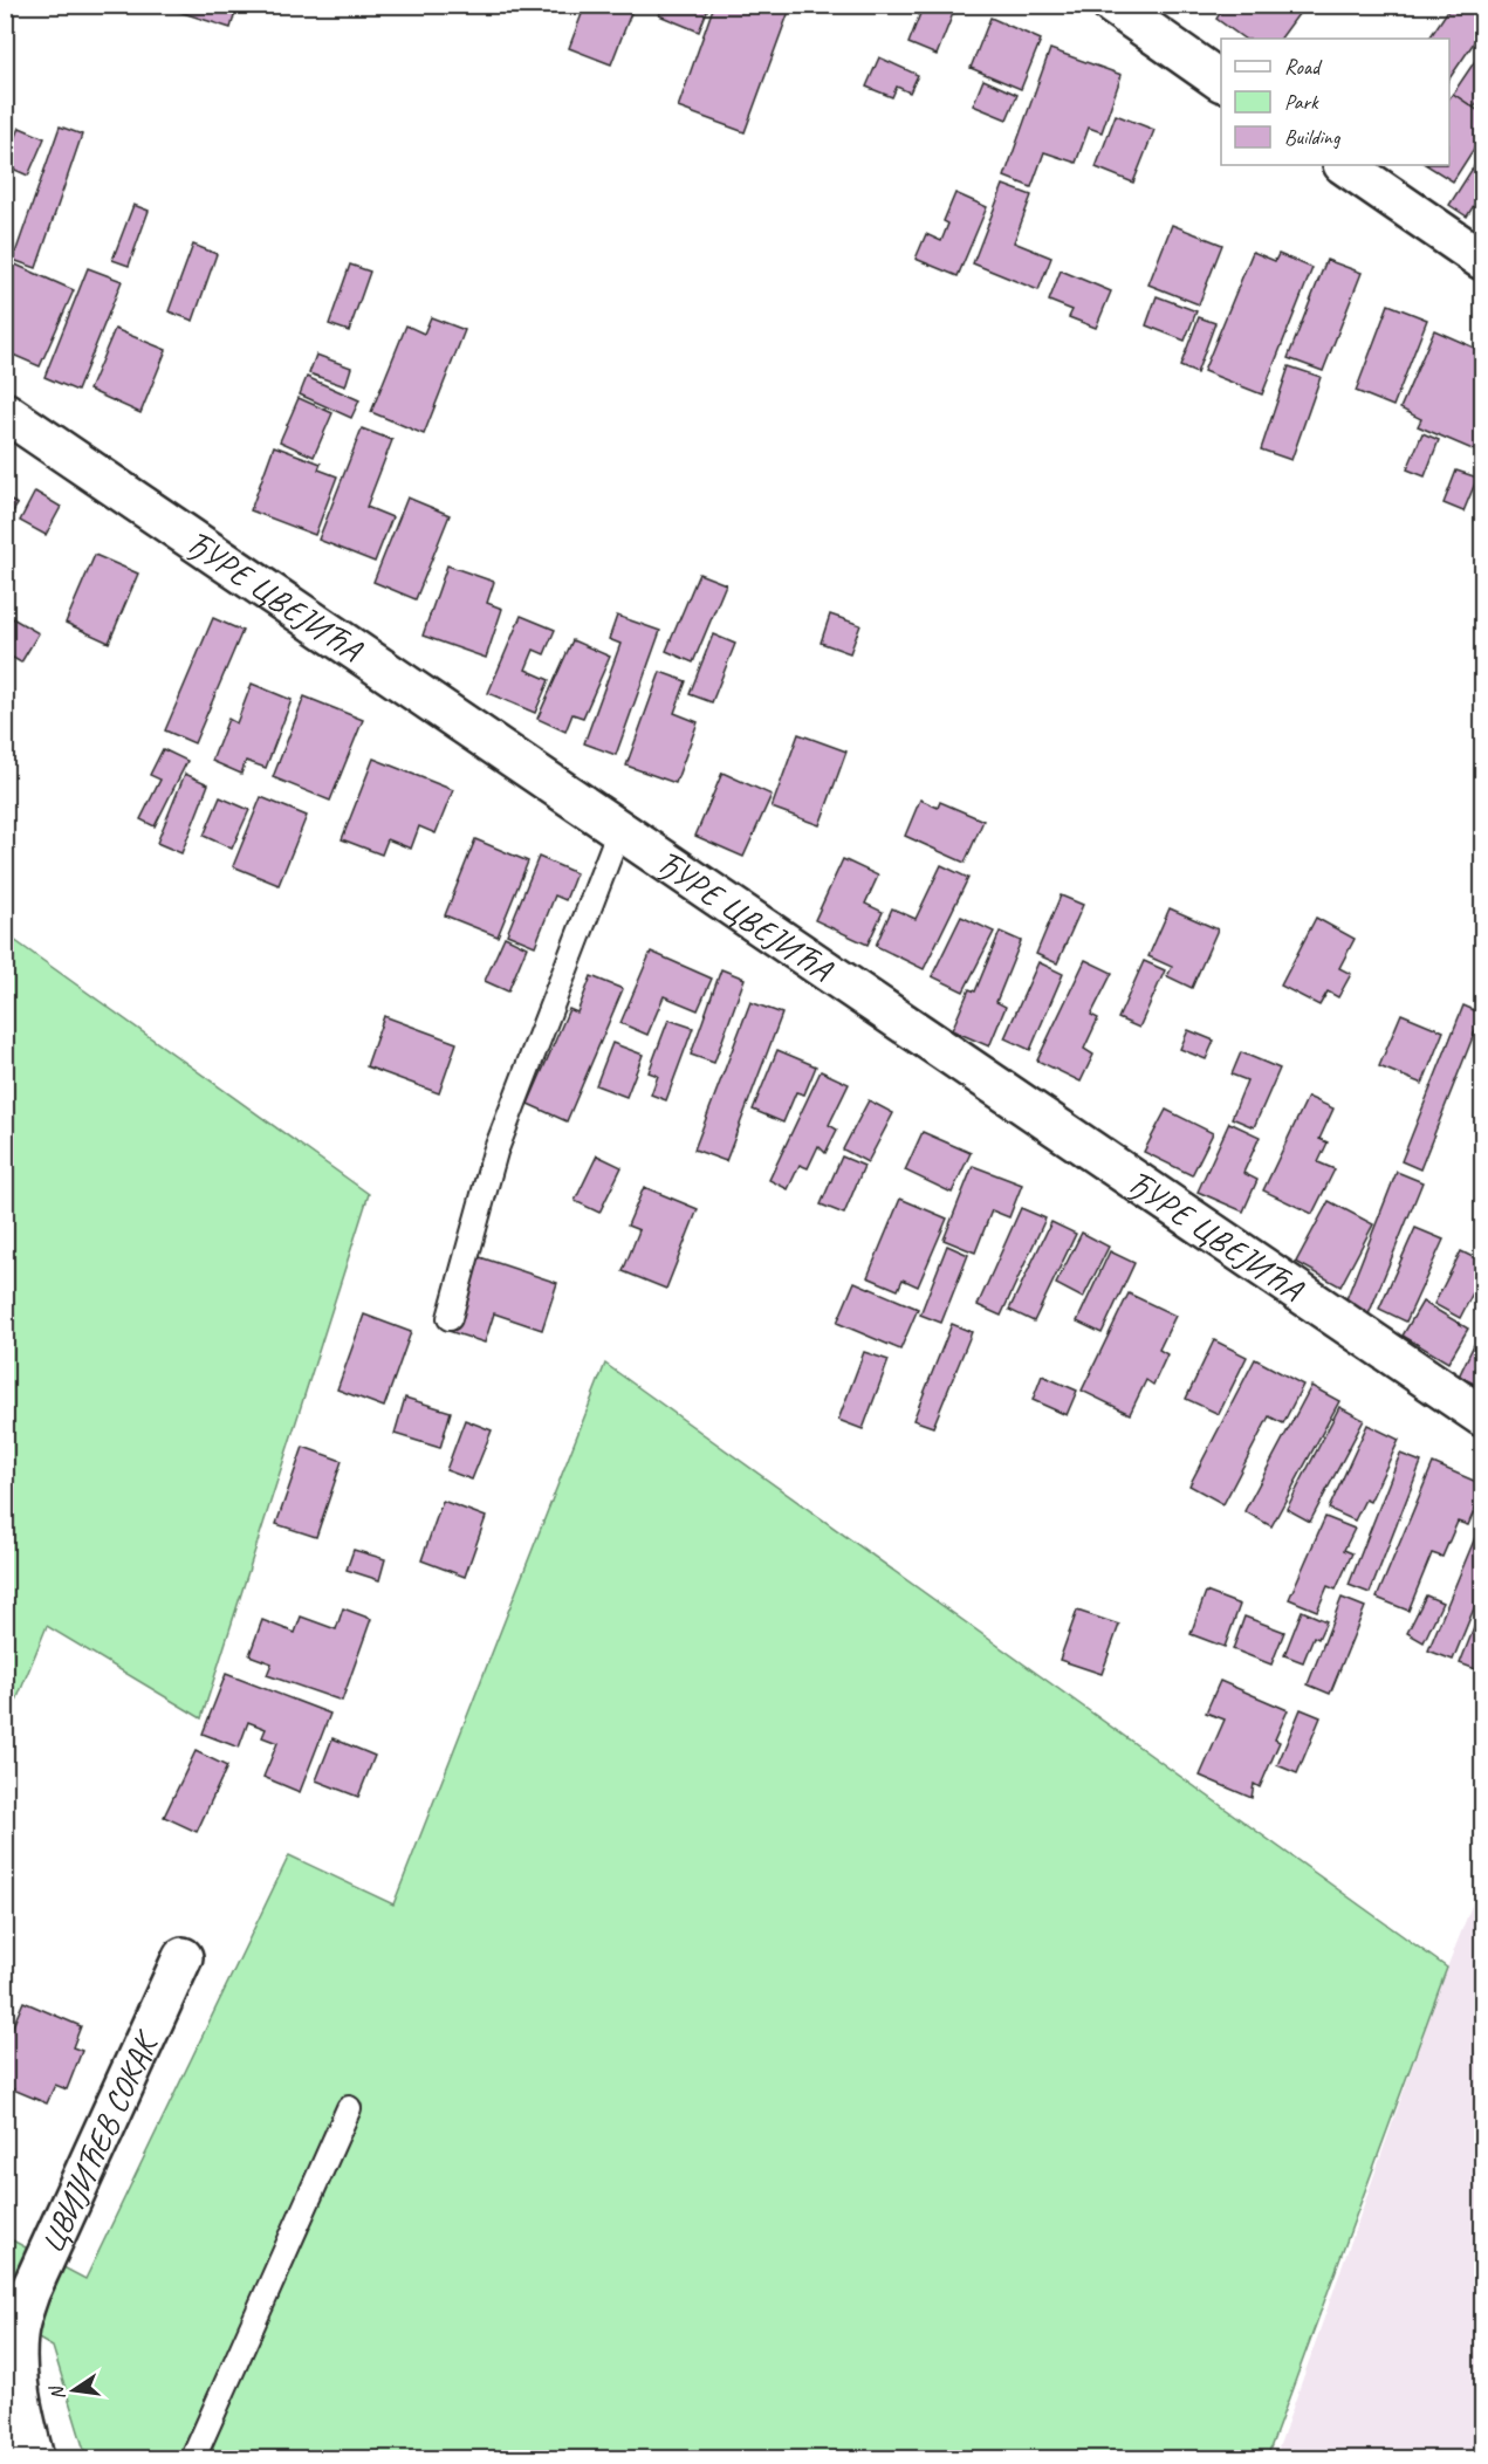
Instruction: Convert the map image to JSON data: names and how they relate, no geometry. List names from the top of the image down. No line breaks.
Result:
{"streets":{"street":["ЂУРЕ ЦВЕЈИЋА","ЦВИЈИЋЕВ СОКАК"]},"legend":["Road","Park","Building"],"north":"left"}
